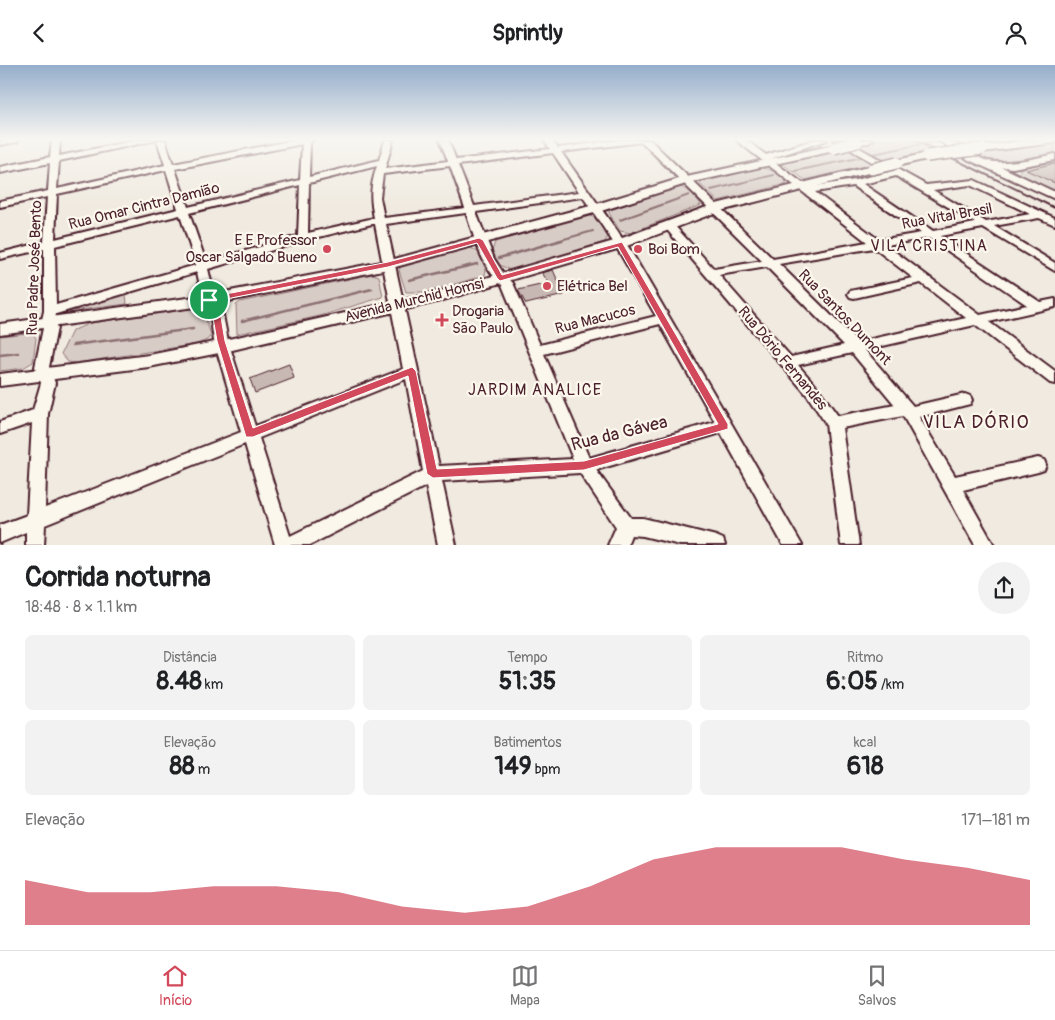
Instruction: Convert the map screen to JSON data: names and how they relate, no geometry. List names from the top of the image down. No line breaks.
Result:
{"streets":{"main road":["Avenida Murchid Homsi"],"street":["Rua Omar Cintra Damião","Rua Vital Brasil","Rua Padre José Bento","Rua Santos Dumont","Rua Macucos","Rua Dório Fernandes","Rua da Gávea"]},"crossings":[["Rua Omar Cintra Damião","Rua Padre José Bento"],["Rua Vital Brasil","Rua Santos Dumont"],["Rua Vital Brasil","Rua Dório Fernandes"],["Rua Padre José Bento","Avenida Murchid Homsi"],["Avenida Murchid Homsi","Rua Santos Dumont"],["Avenida Murchid Homsi","Rua Dório Fernandes"]],"districts":["VILA CRISTINA","JARDIM ANALICE","VILA DÓRIO"],"places":{"other":["E E Professor Oscar Salgado Bueno","Boi Bom","Elétrica Bel"],"health":["Drogaria São Paulo"]},"page":{"header":"Sprintly","heading":["Corrida noturna","18:48 · 8 × 1.1 km"],"stats":[["Distância","8.48 km"],["Tempo","51:35"],["Ritmo","6:05 /km"],["Elevação","88 m"],["Batimentos","149 bpm"],["kcal","618"]],"chart":["Elevação","171–181 m"],"tabs":["Início","Mapa","Salvos"]}}
